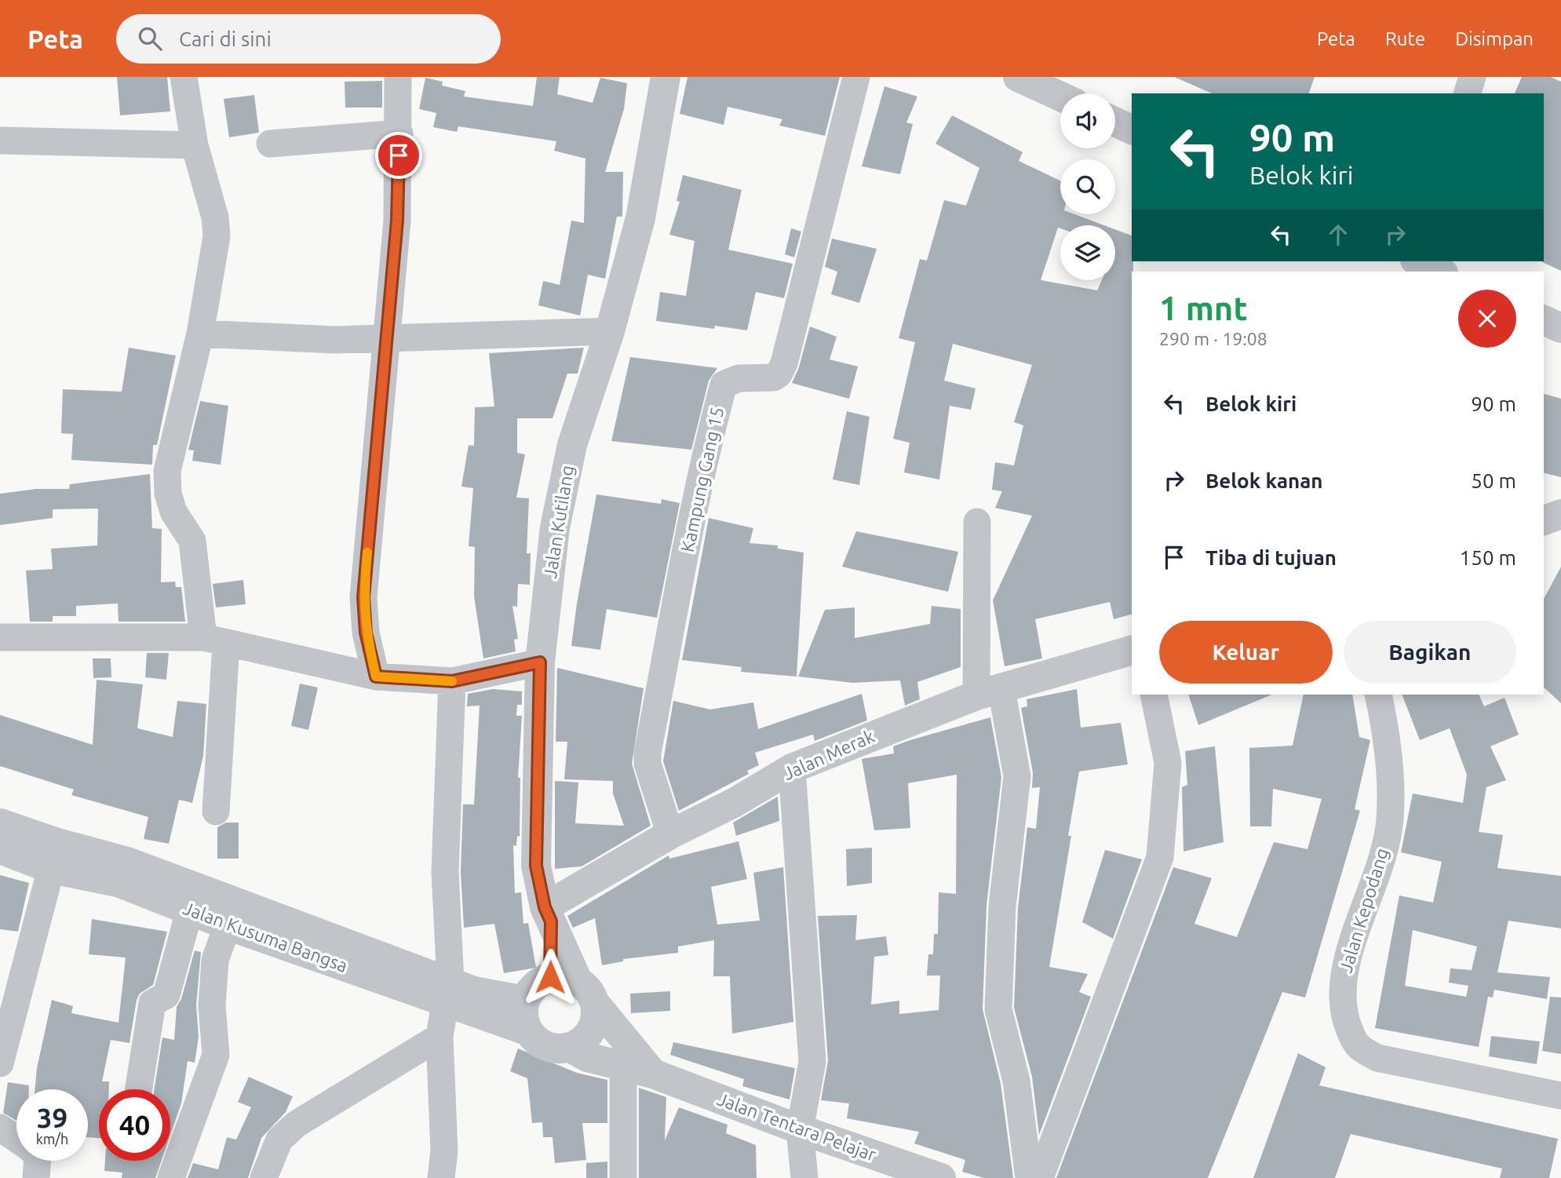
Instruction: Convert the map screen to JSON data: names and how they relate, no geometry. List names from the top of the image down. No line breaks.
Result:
{"streets":{"street":["Kampung Gang 15","Jalan Kutilang","Jalan Merak","Jalan Kepodang","Jalan Kusuma Bangsa","Jalan Tentara Pelajar"]},"crossings":[["Kampung Gang 15","Jalan Merak"],["Jalan Kutilang","Jalan Merak"],["Jalan Kutilang","Jalan Kusuma Bangsa"],["Jalan Kutilang","Jalan Tentara Pelajar"],["Jalan Kusuma Bangsa","Jalan Tentara Pelajar"]],"page":{"header":"Peta","search":"Cari di sini","nav":["Peta","Rute","Disimpan"],"turn":["90 m","Belok kiri"],"heading":["1 mnt","290 m · 19:08"],"list":[{"name":"Belok kiri","value":"90 m"},{"name":"Belok kanan","value":"50 m"},{"name":"Tiba di tujuan","value":"150 m"}],"buttons":["Keluar","Bagikan"],"speed":"39 km/h","limit":"40"}}
